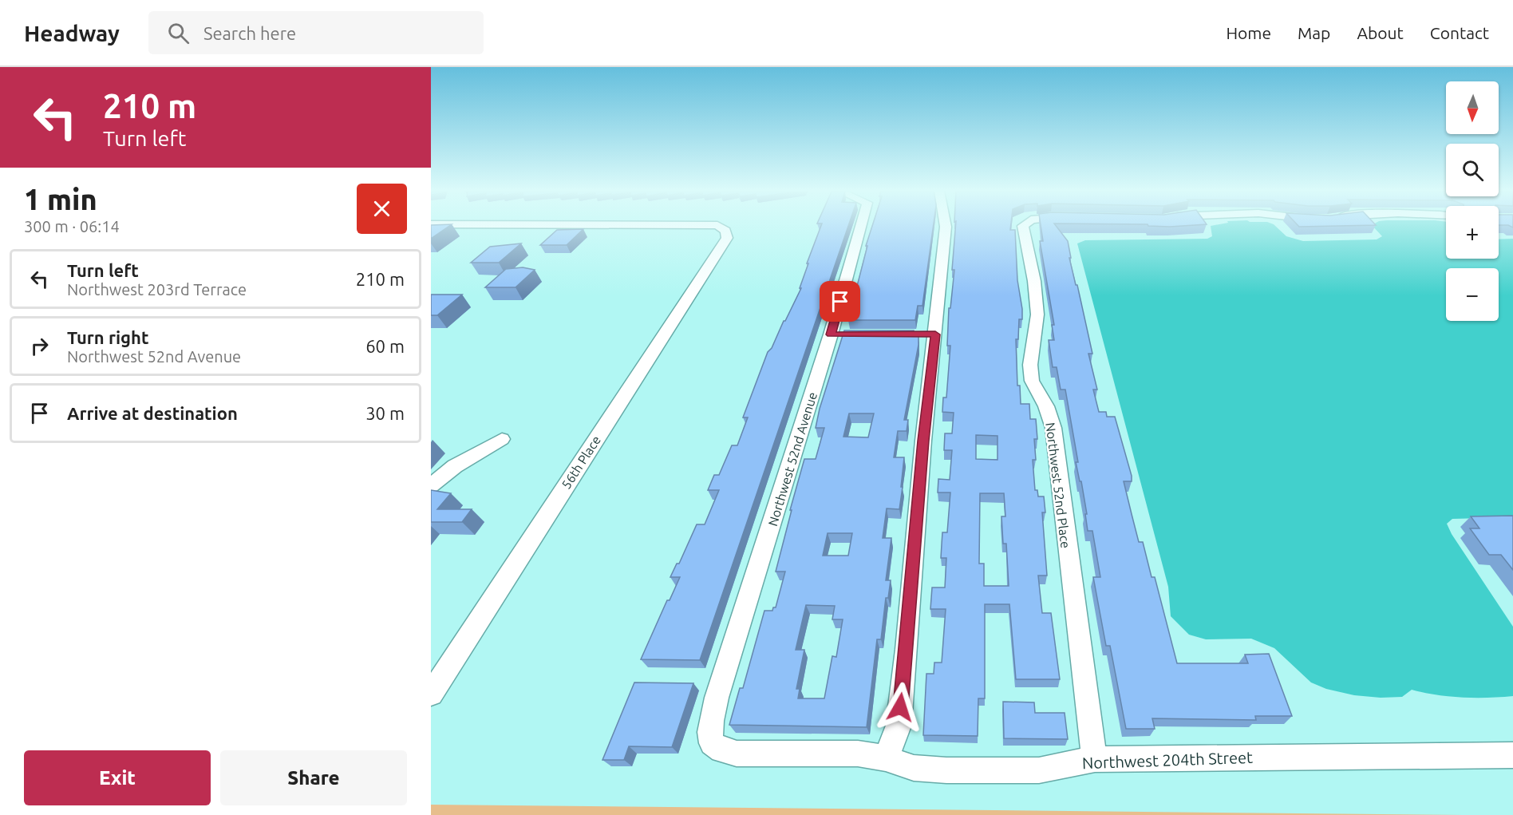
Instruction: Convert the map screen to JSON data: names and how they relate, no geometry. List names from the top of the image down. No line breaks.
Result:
{"streets":{"street":["Northwest 52nd Avenue","56th Place","Northwest 52nd Place","Northwest 204th Street"]},"crossings":[["Northwest 52nd Avenue","Northwest 204th Street"],["Northwest 52nd Place","Northwest 204th Street"]],"north":"bottom","page":{"header":"Headway","search":"Search here","nav":["Home","Map","About","Contact"],"turn":["210 m","Turn left"],"map_buttons":["+","−"],"heading":["1 min","300 m · 06:14"],"list":[{"name":"Turn left","note":"Northwest 203rd Terrace","value":"210 m"},{"name":"Turn right","note":"Northwest 52nd Avenue","value":"60 m"},{"name":"Arrive at destination","value":"30 m"}],"buttons":["Exit","Share"]}}
